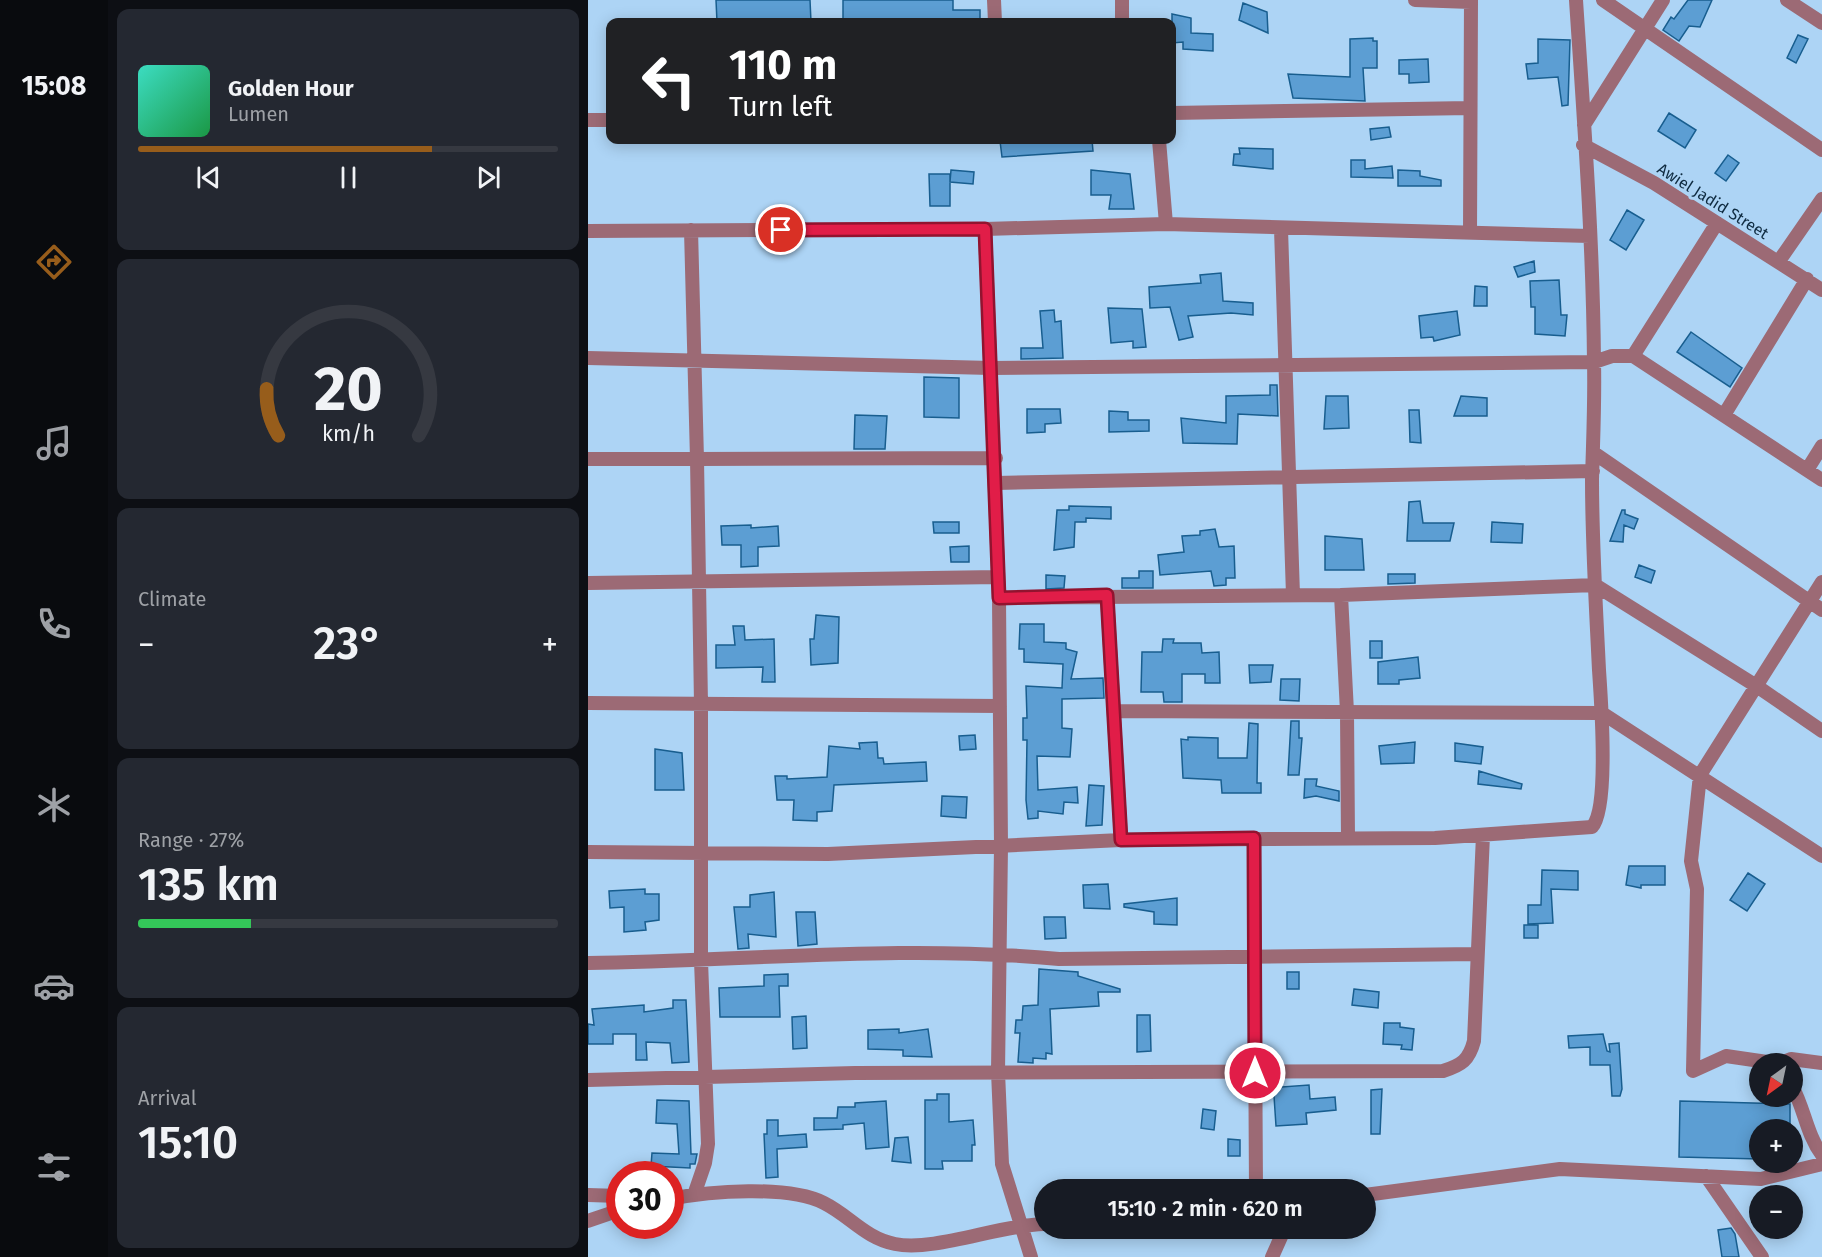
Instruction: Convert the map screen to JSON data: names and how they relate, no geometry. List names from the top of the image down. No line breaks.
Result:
{"streets":{"street":["Awiel Jadid Street"]},"north":"bottom left","page":{"tabs":"15:08","turn":["110 m","Turn left"],"song":["Golden Hour","Lumen"],"tile":["Climate",["Range · 27%","135 km"],["Arrival","15:10"]],"heat":["−","23°","+"],"map_buttons":["+","−"],"limit":"30","trip":"15:10 · 2 min · 620 m","gauge":["20","km/h"]}}
